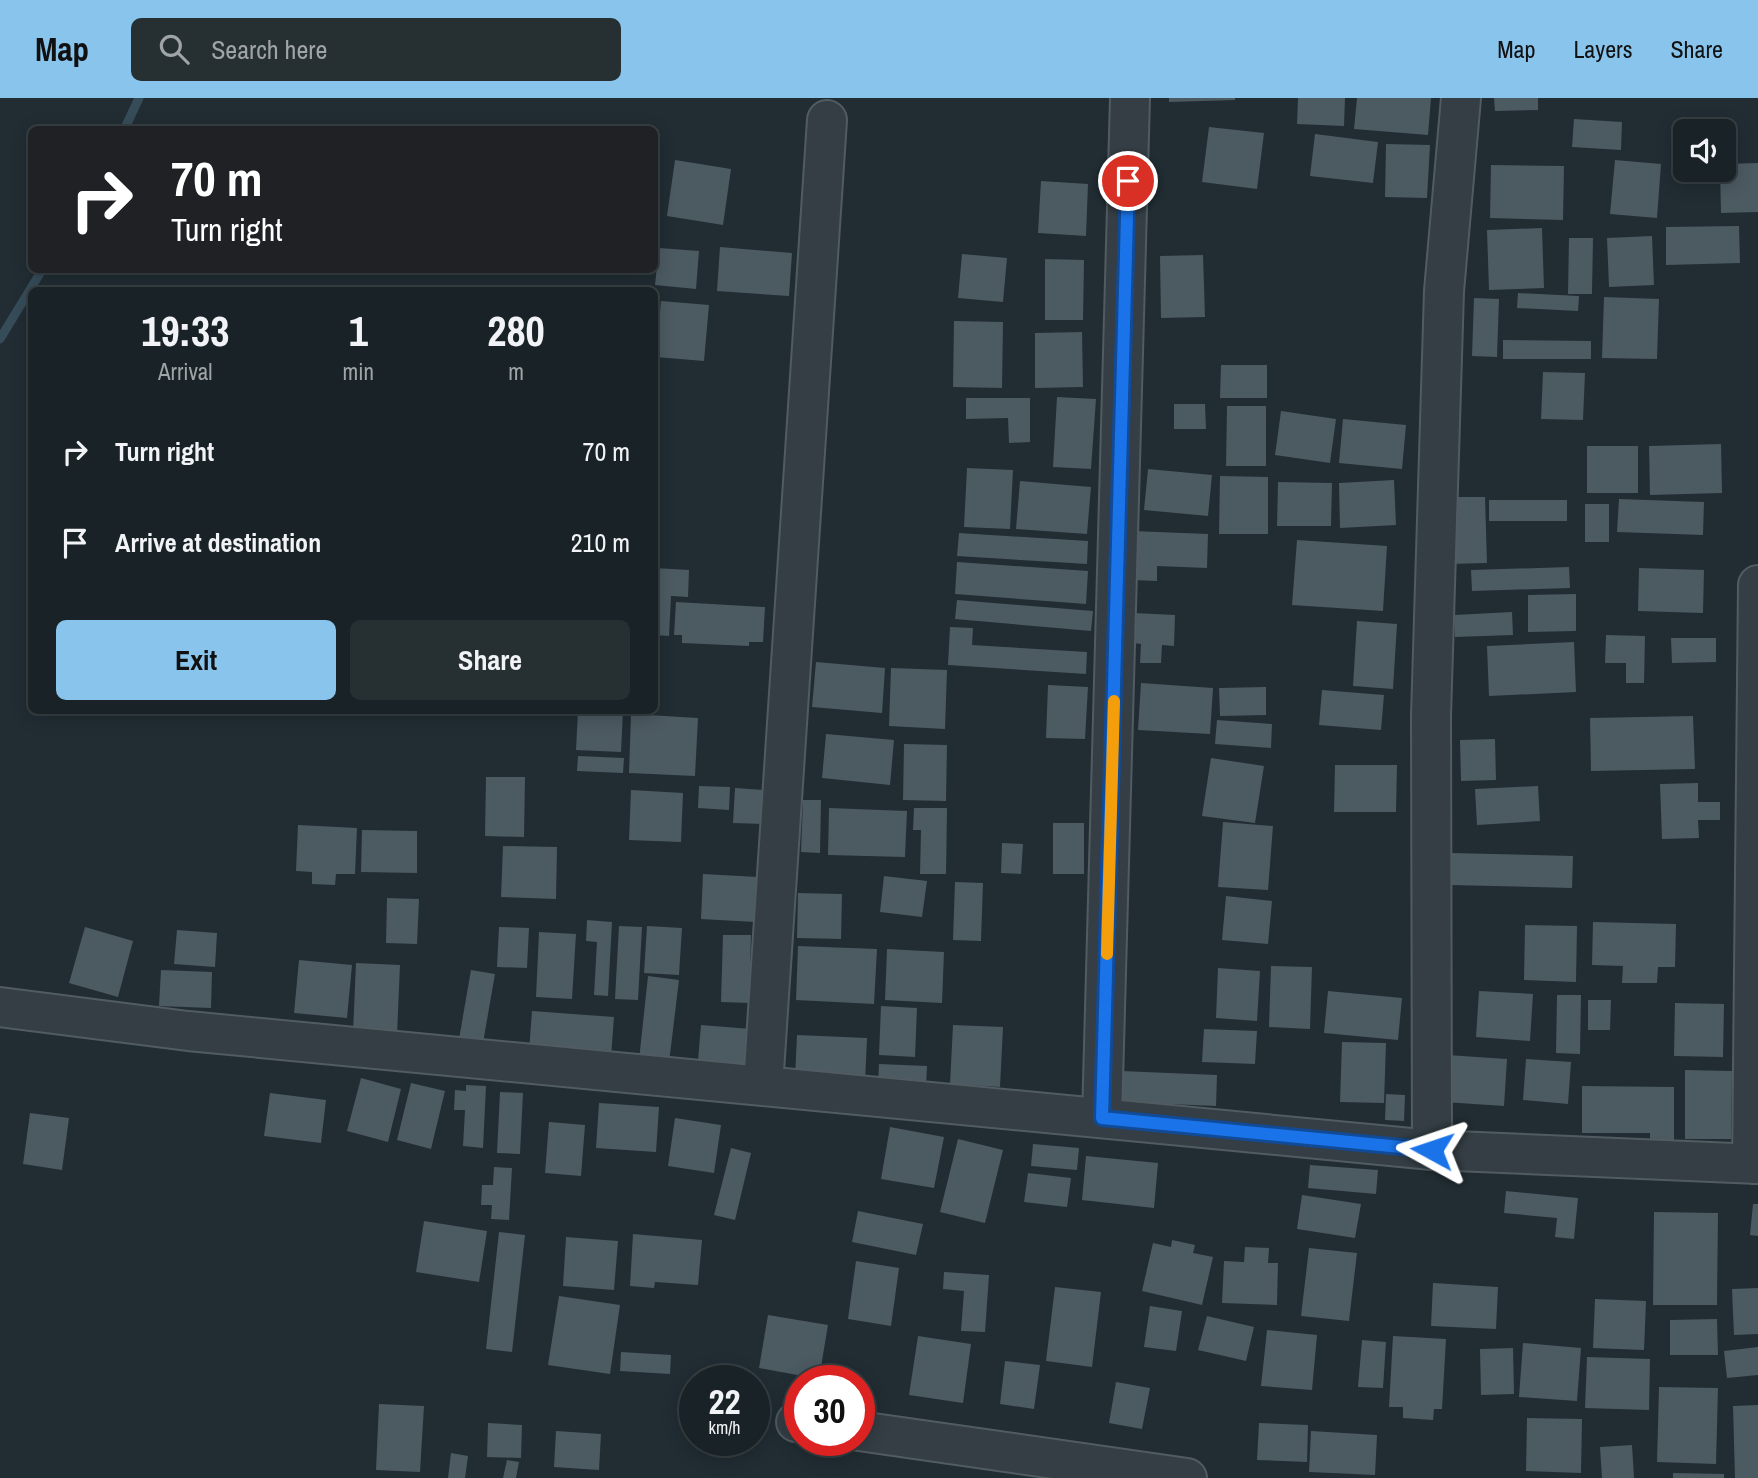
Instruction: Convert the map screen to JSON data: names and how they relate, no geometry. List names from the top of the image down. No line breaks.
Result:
{"page":{"header":"Map","search":"Search here","nav":["Map","Layers","Share"],"turn":["70 m","Turn right"],"eta":["19:33","Arrival","1","min","280","m"],"list":[{"name":"Turn right","value":"70 m"},{"name":"Arrive at destination","value":"210 m"}],"buttons":["Exit","Share"],"speed":"22 km/h","limit":"30"}}
